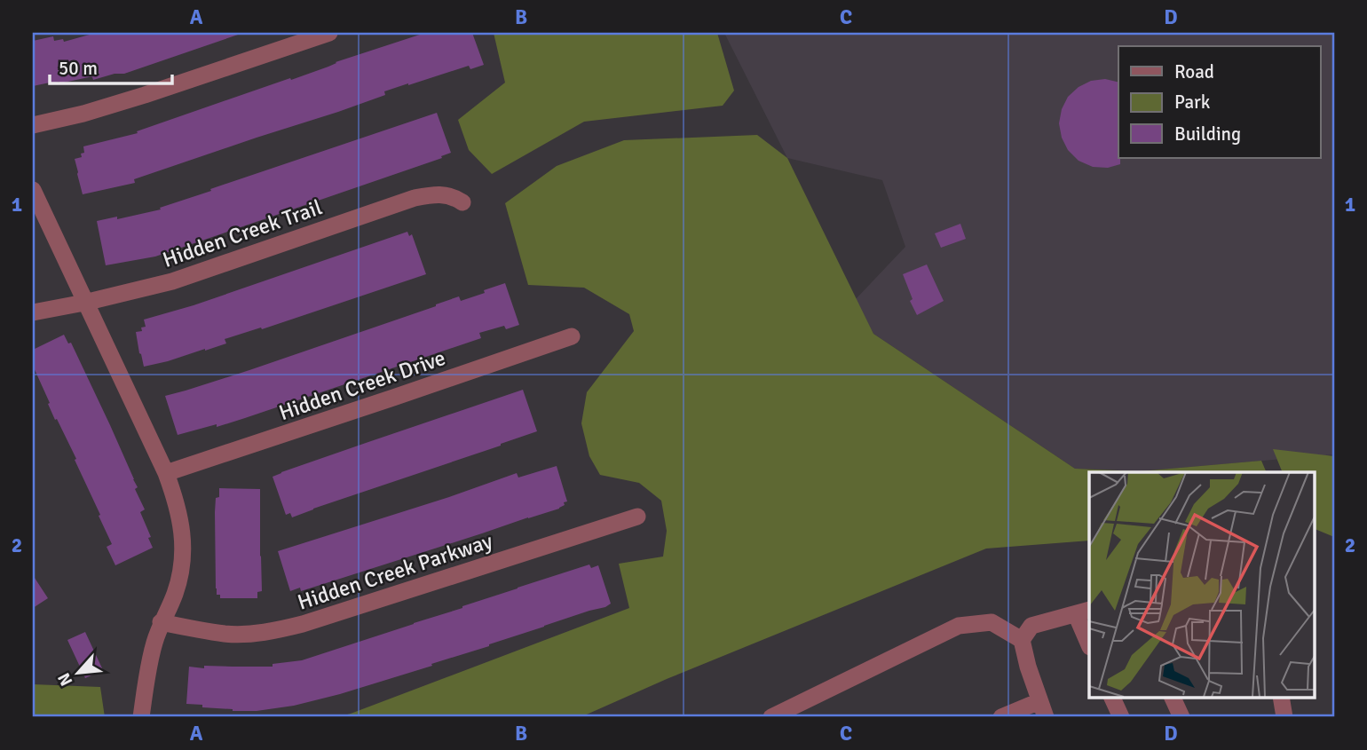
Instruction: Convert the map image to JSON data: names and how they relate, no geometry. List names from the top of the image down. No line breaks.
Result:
{"streets":{"street":["Hidden Creek Trail","Hidden Creek Drive","Hidden Creek Parkway"]},"legend":["Road","Park","Building"],"scale_bar":"50 m","north":"bottom left","grid":{"columns":["A","B","C","D"],"rows":["1","2"]}}
